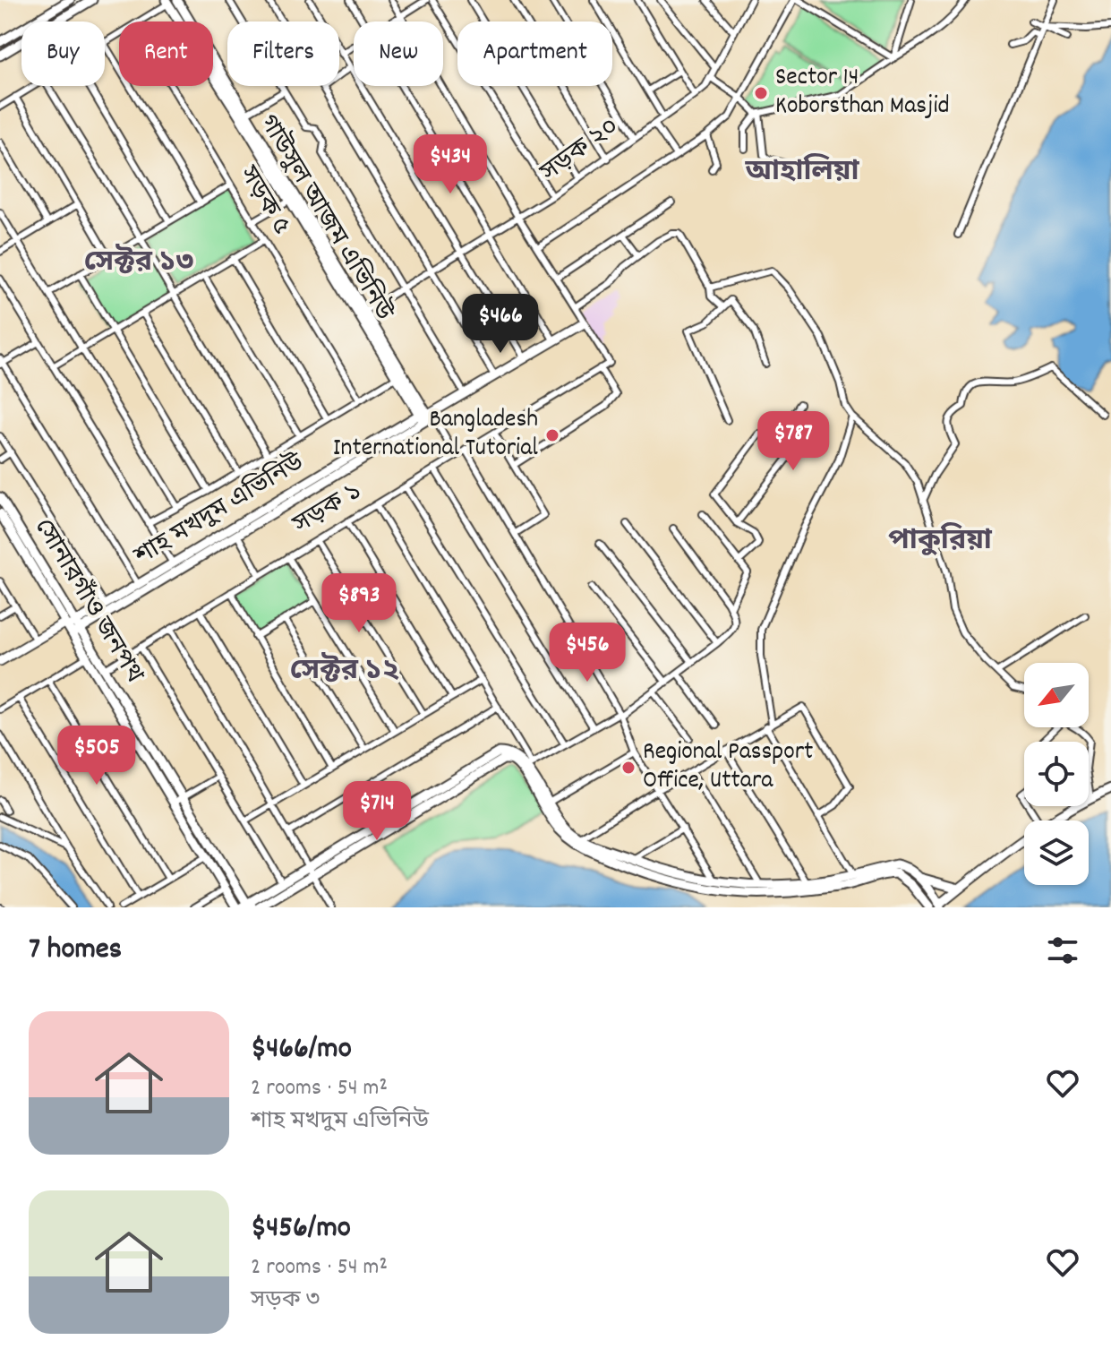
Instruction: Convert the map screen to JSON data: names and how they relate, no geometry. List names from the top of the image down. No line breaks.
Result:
{"streets":{"street":["সড়ক ২০","সড়ক ৫","গাউসুল আজম এভিনিউ","সড়ক ১","শাহ মখদুম এভিনিউ","সোনারগাঁও জনপথ"]},"crossings":[["সড়ক ২০","গাউসুল আজম এভিনিউ"],["গাউসুল আজম এভিনিউ","শাহ মখদুম এভিনিউ"],["সড়ক ১","শাহ মখদুম এভিনিউ"],["সড়ক ১","সোনারগাঁও জনপথ"],["শাহ মখদুম এভিনিউ","সোনারগাঁও জনপথ"]],"districts":["আহালিয়া","সেক্টর ১৩","পাকুরিয়া","সেক্টর ১২"],"places":["Sector 14 Koborsthan Masjid","Bangladesh International Tutorial","Regional Passport Office, Uttara"],"north":"bottom left","page":{"chip":["Buy","Rent","Filters","New","Apartment"],"price":["$434","$466","$787","$893","$456","$505","$714"],"heading":"7 homes","list":[{"name":"$466/mo","note":"2 rooms · 54 m² · শাহ মখদুম এভিনিউ"},{"name":"$456/mo","note":"2 rooms · 54 m² · সড়ক ৩"}]}}
